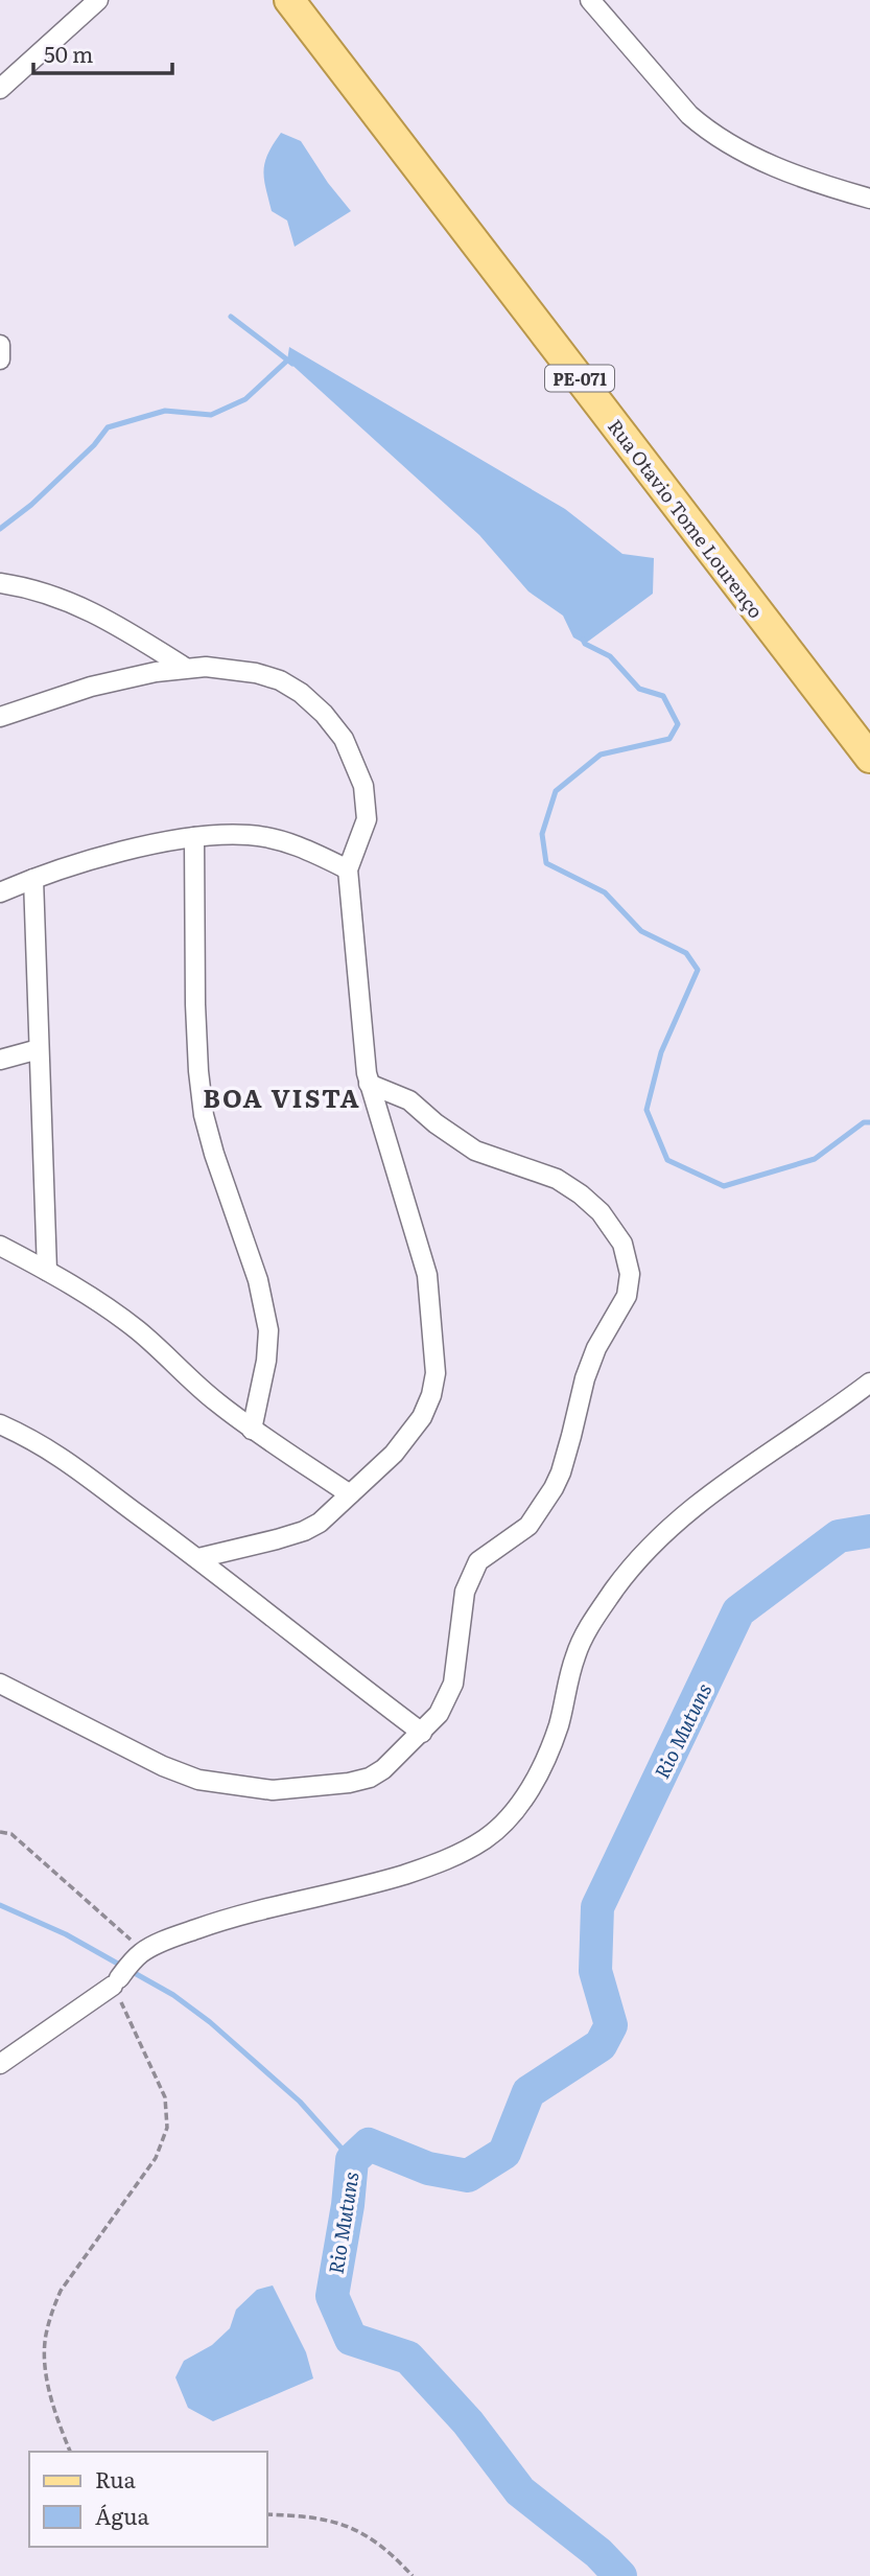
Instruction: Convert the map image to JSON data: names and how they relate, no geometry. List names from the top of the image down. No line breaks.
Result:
{"streets":{"main road":["PE-071","Rua Otavio Tome Lourenço"]},"districts":["BOA VISTA"],"water":["Rio Mutuns"],"legend":["Rua","Água"],"scale_bar":"50 m"}
